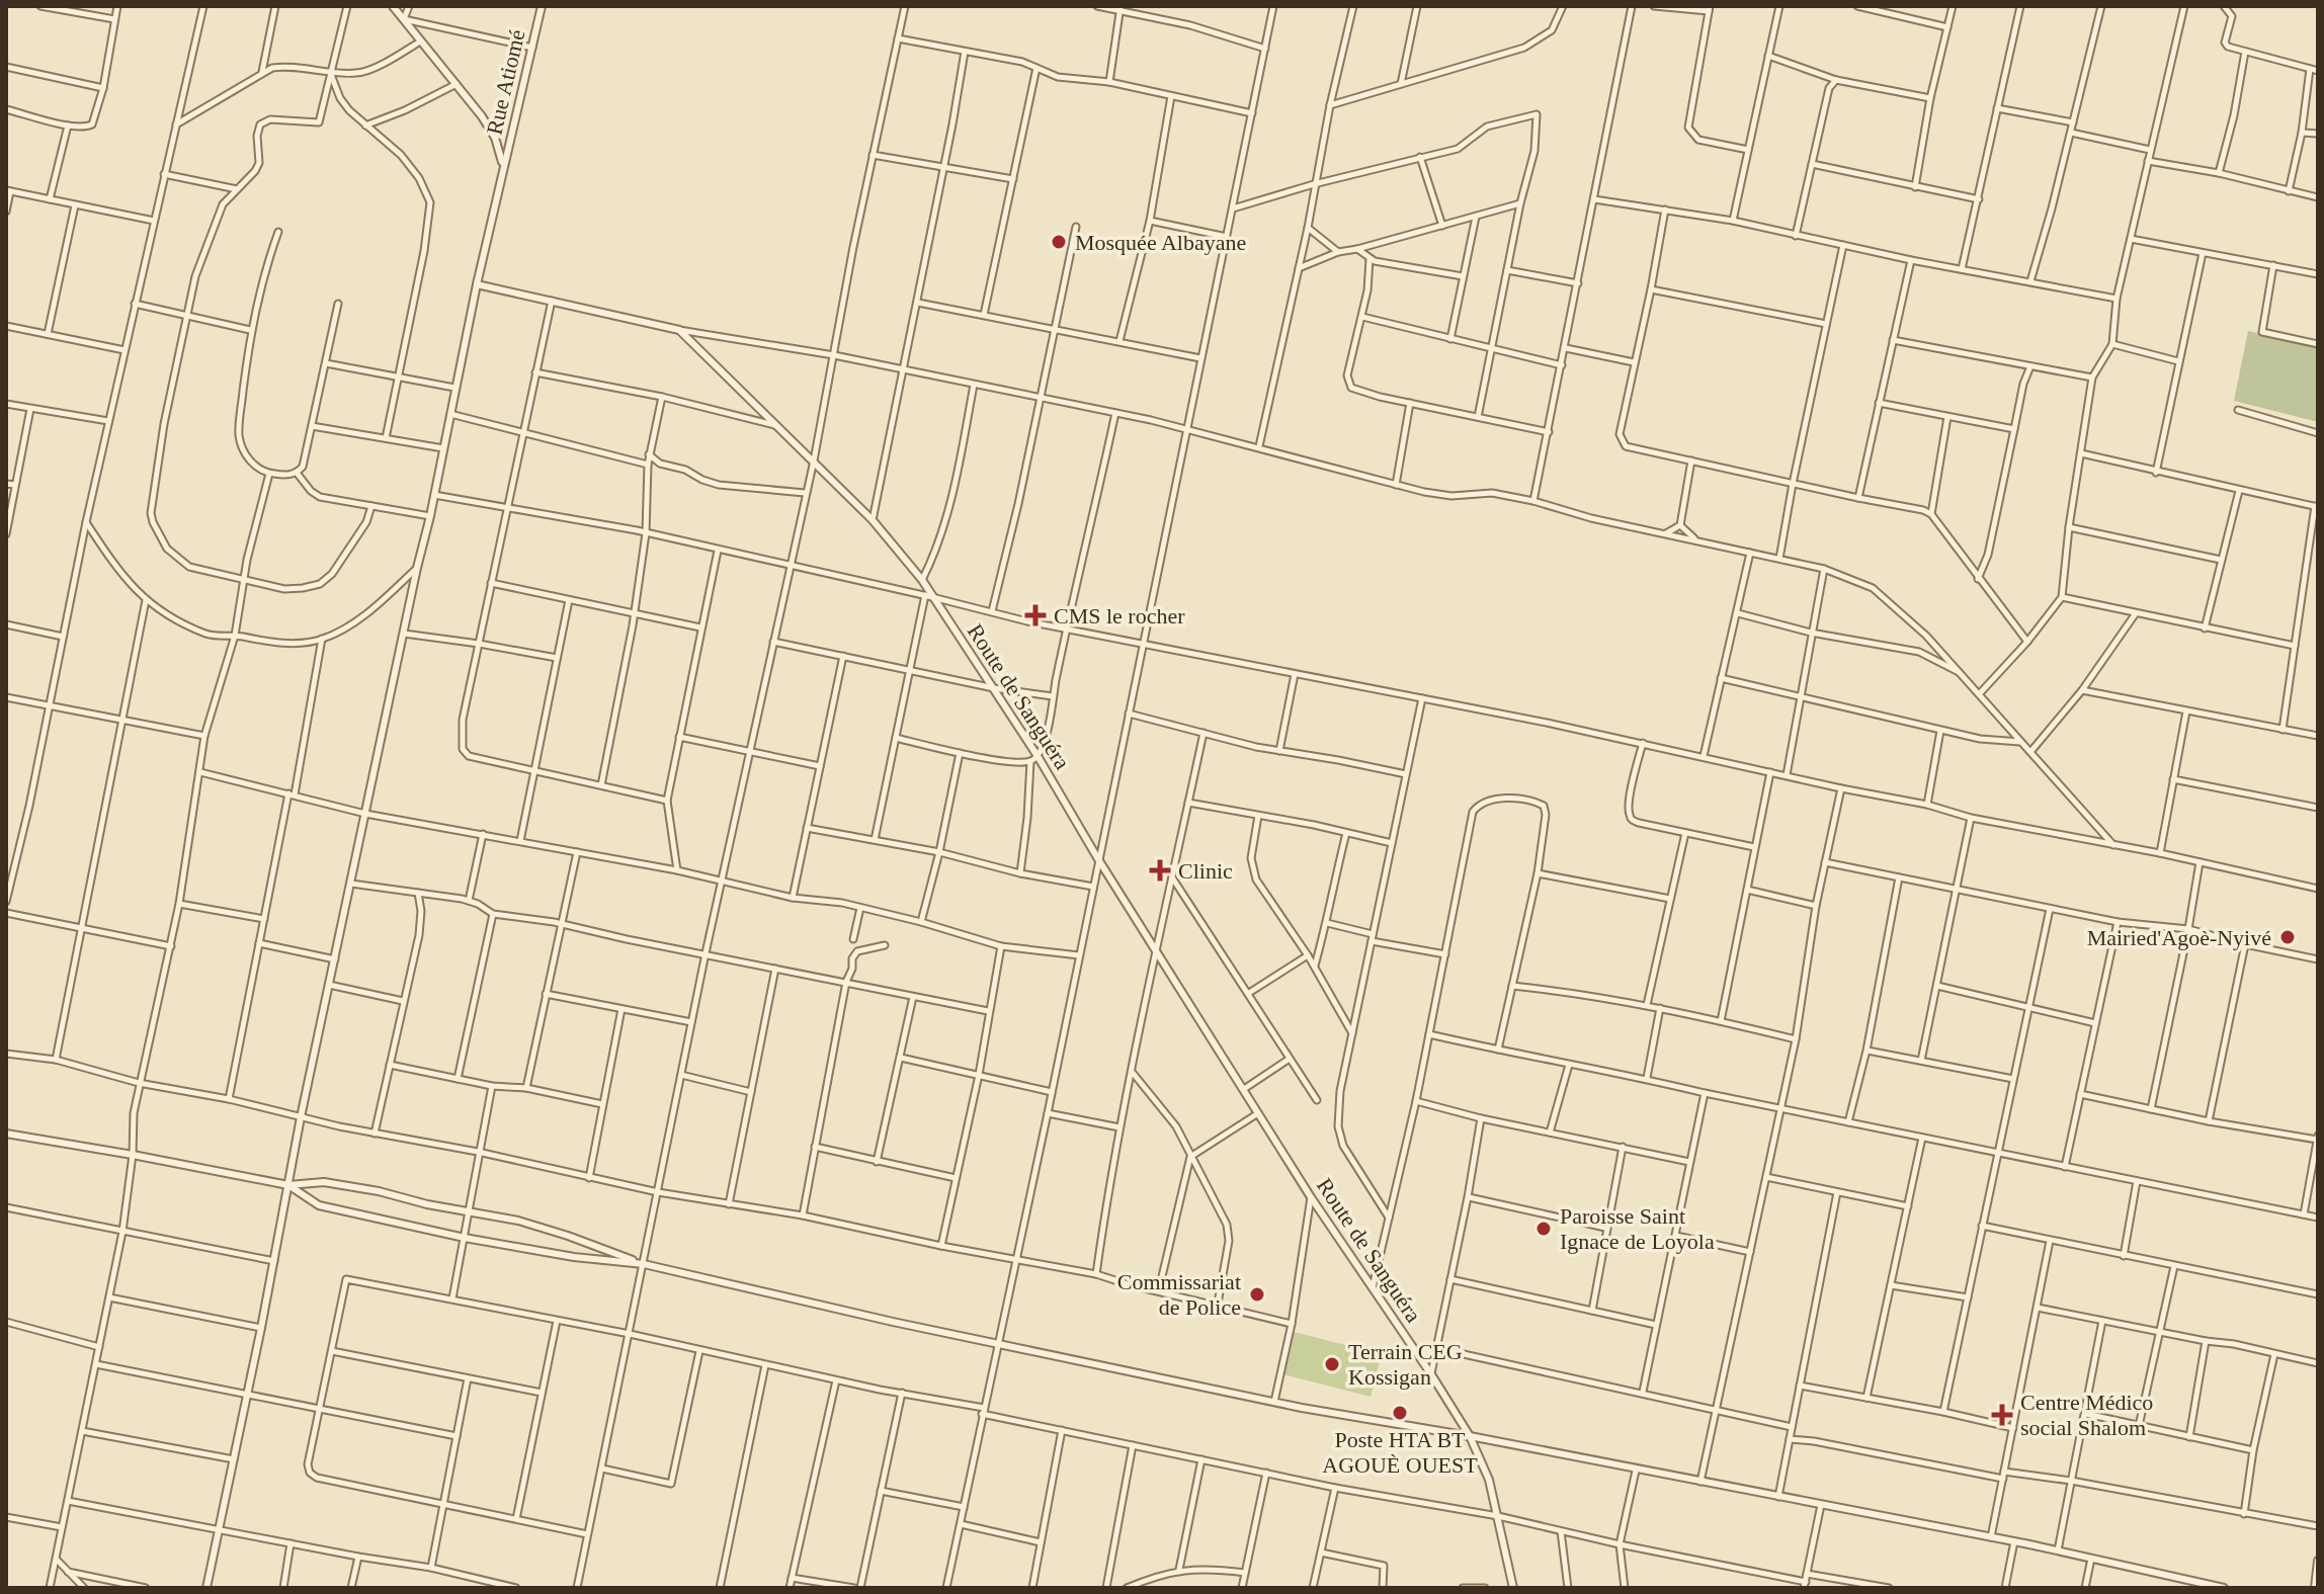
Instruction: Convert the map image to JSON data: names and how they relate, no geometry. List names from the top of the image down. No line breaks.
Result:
{"streets":{"street":["Rue Atiomé","Route de Sanguéra"]},"places":{"other":["Mosquée Albayane","Mairied'Agoè-Nyivé","Paroisse Saint Ignace de Loyola","Commissariat de Police","Terrain CEG Kossigan","Poste HTA BT AGOUÈ OUEST"],"health":["CMS le rocher","Clinic","Centre Médico social Shalom"]}}
